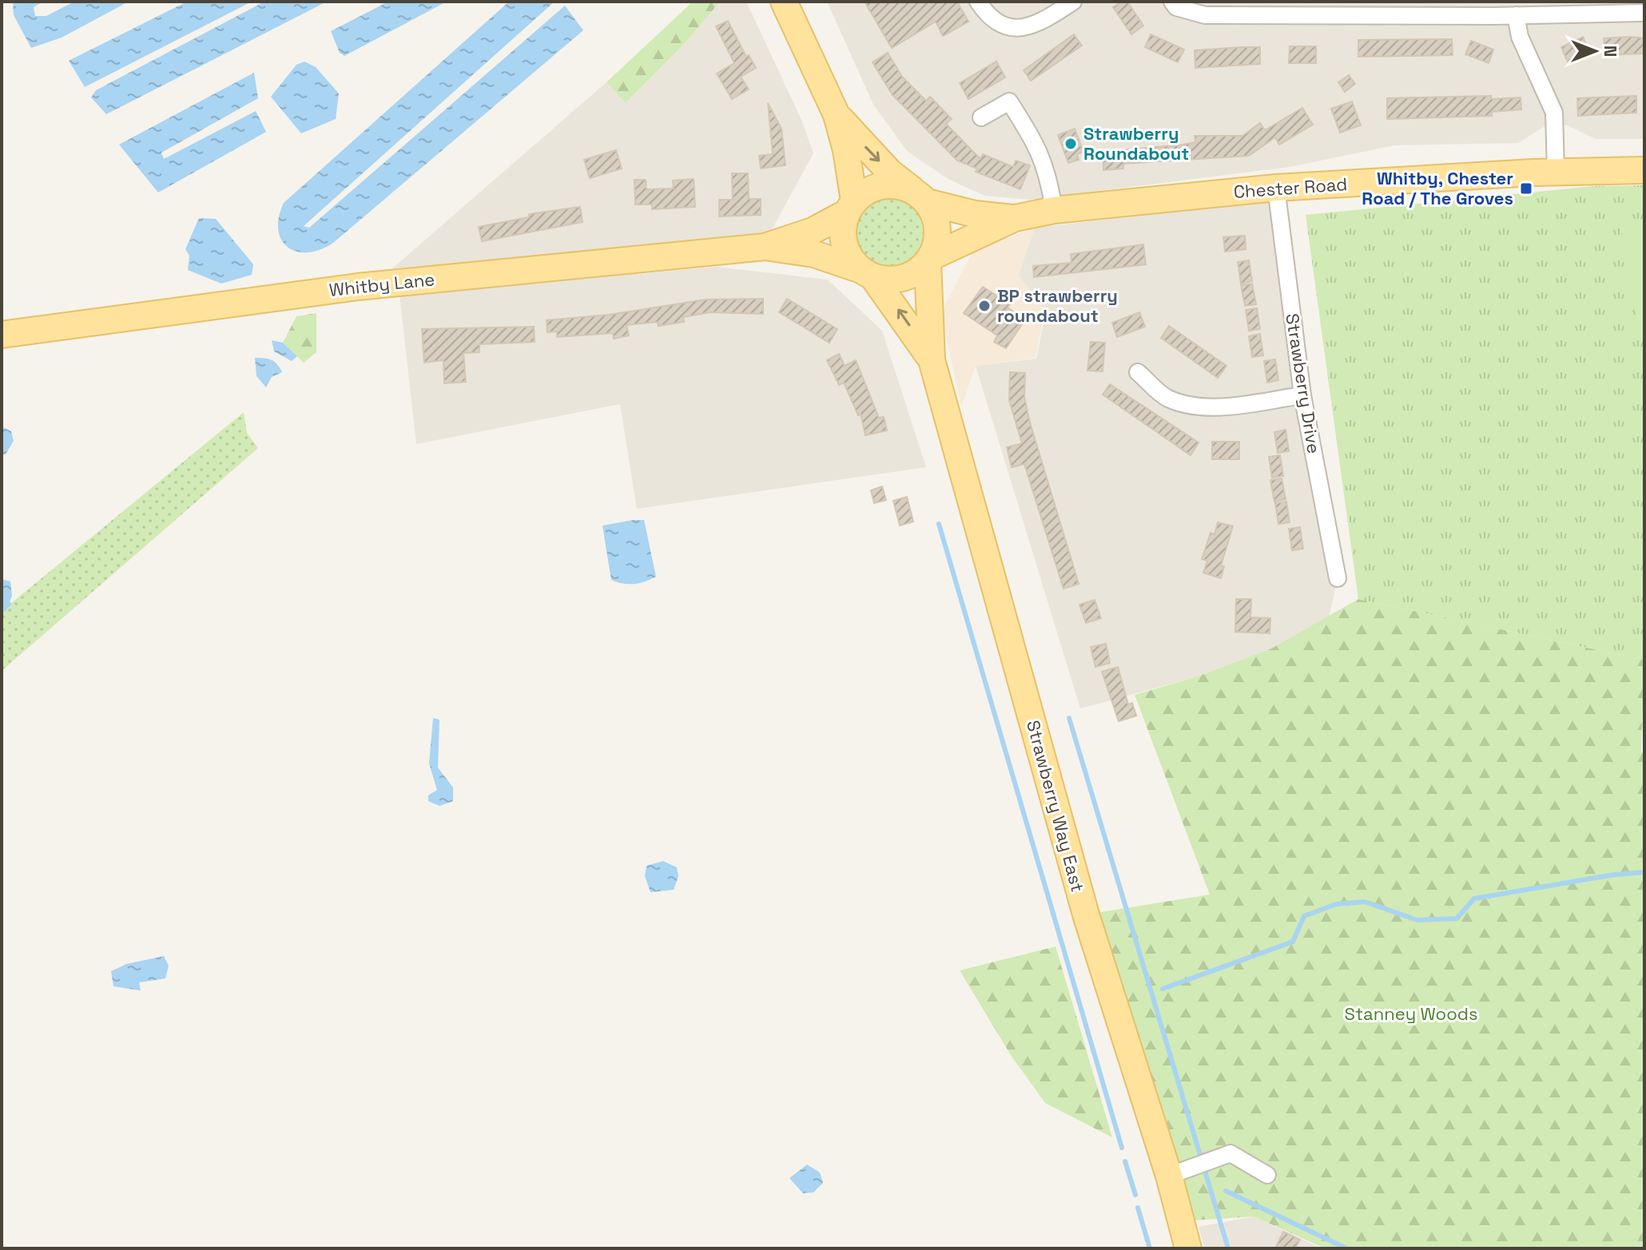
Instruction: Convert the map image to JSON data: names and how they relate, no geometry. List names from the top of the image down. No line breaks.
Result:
{"streets":{"main road":["Chester Road","Whitby Lane","Strawberry Way East"],"street":["Strawberry Drive"]},"crossings":[["Chester Road","Whitby Lane"],["Chester Road","Strawberry Drive"],["Chester Road","Strawberry Way East"],["Whitby Lane","Strawberry Way East"]],"parks":["Stanney Woods"],"places":{"other":["Strawberry Roundabout","BP strawberry roundabout"],"transit":["Whitby, Chester Road / The Groves"]},"north":"right"}
